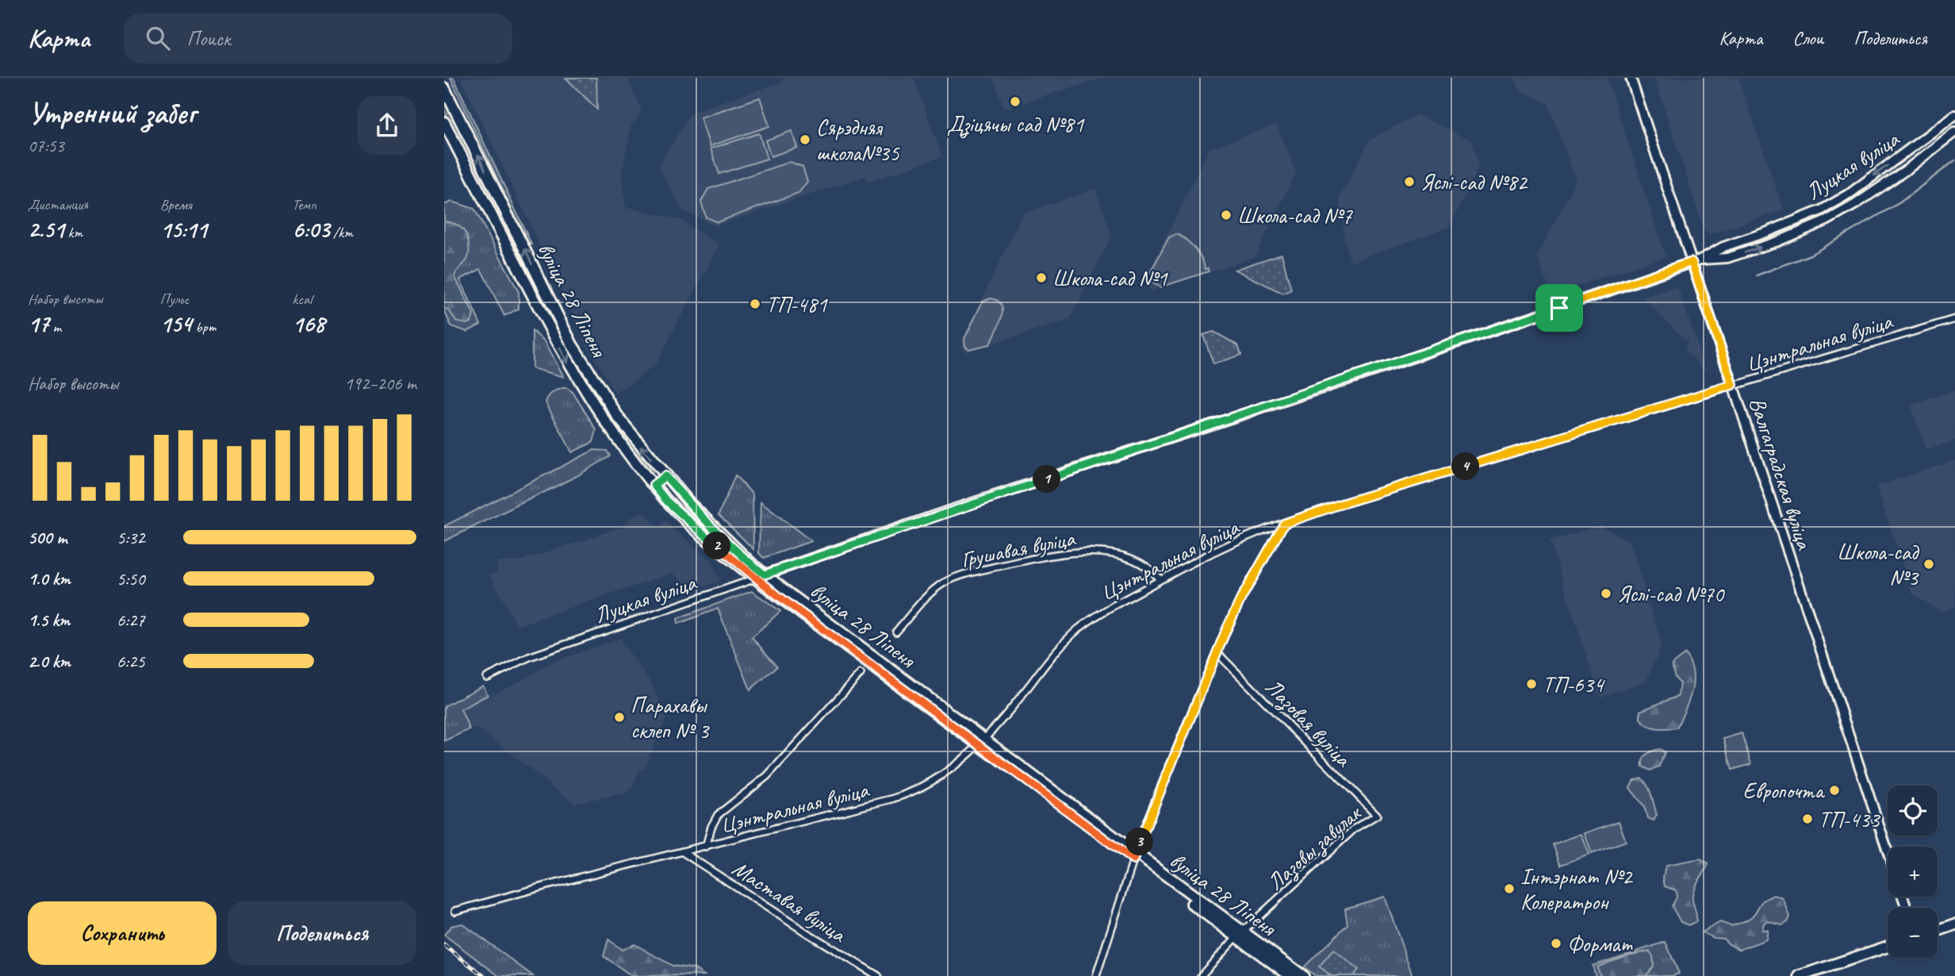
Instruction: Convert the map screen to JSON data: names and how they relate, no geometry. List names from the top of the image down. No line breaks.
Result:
{"streets":{"main road":["Луцкая вуліца","вуліца 28 Ліпеня","Валгаградская вуліца"],"street":["Цэнтральная вуліца","Грушавая вуліца","Лазовая вуліца","Лазовы завулак","Маставая вуліца"]},"crossings":[["Луцкая вуліца","вуліца 28 Ліпеня"],["Луцкая вуліца","Валгаградская вуліца"],["вуліца 28 Ліпеня","Цэнтральная вуліца"],["вуліца 28 Ліпеня","Лазовы завулак"],["Цэнтральная вуліца","Валгаградская вуліца"],["Цэнтральная вуліца","Грушавая вуліца"],["Цэнтральная вуліца","Маставая вуліца"],["Лазовая вуліца","Лазовы завулак"]],"places":["Дзіцячы сад №81","Сярэдняя школа№35","Яслі-сад №82","Школа-сад №7","Школа-сад №1","ТП-481","Школа-сад №3","Яслі-сад №70","ТП-634","Парахавы склеп № 3","Европочта","ТП-433","Інтэрнат №2 Колератрон","Формат"],"page":{"header":"Карта","search":"Поиск","nav":["Карта","Слои","Поделиться"],"heading":["Утренний забег","07:53"],"stats":[["Дистанция","2.51 km"],["Время","15:11"],["Темп","6:03 /km"],["Набор высоты","17 m"],["Пульс","154 bpm"],["kcal","168"]],"chart":["Набор высоты","192–206 m"],"pins":["4","1","2","3"],"list":[{"name":"500 m","note":"5:32"},{"name":"1.0 km","note":"5:50"},{"name":"1.5 km","note":"6:27"},{"name":"2.0 km","note":"6:25"}],"map_buttons":["+","−"],"buttons":["Сохранить","Поделиться"]}}
